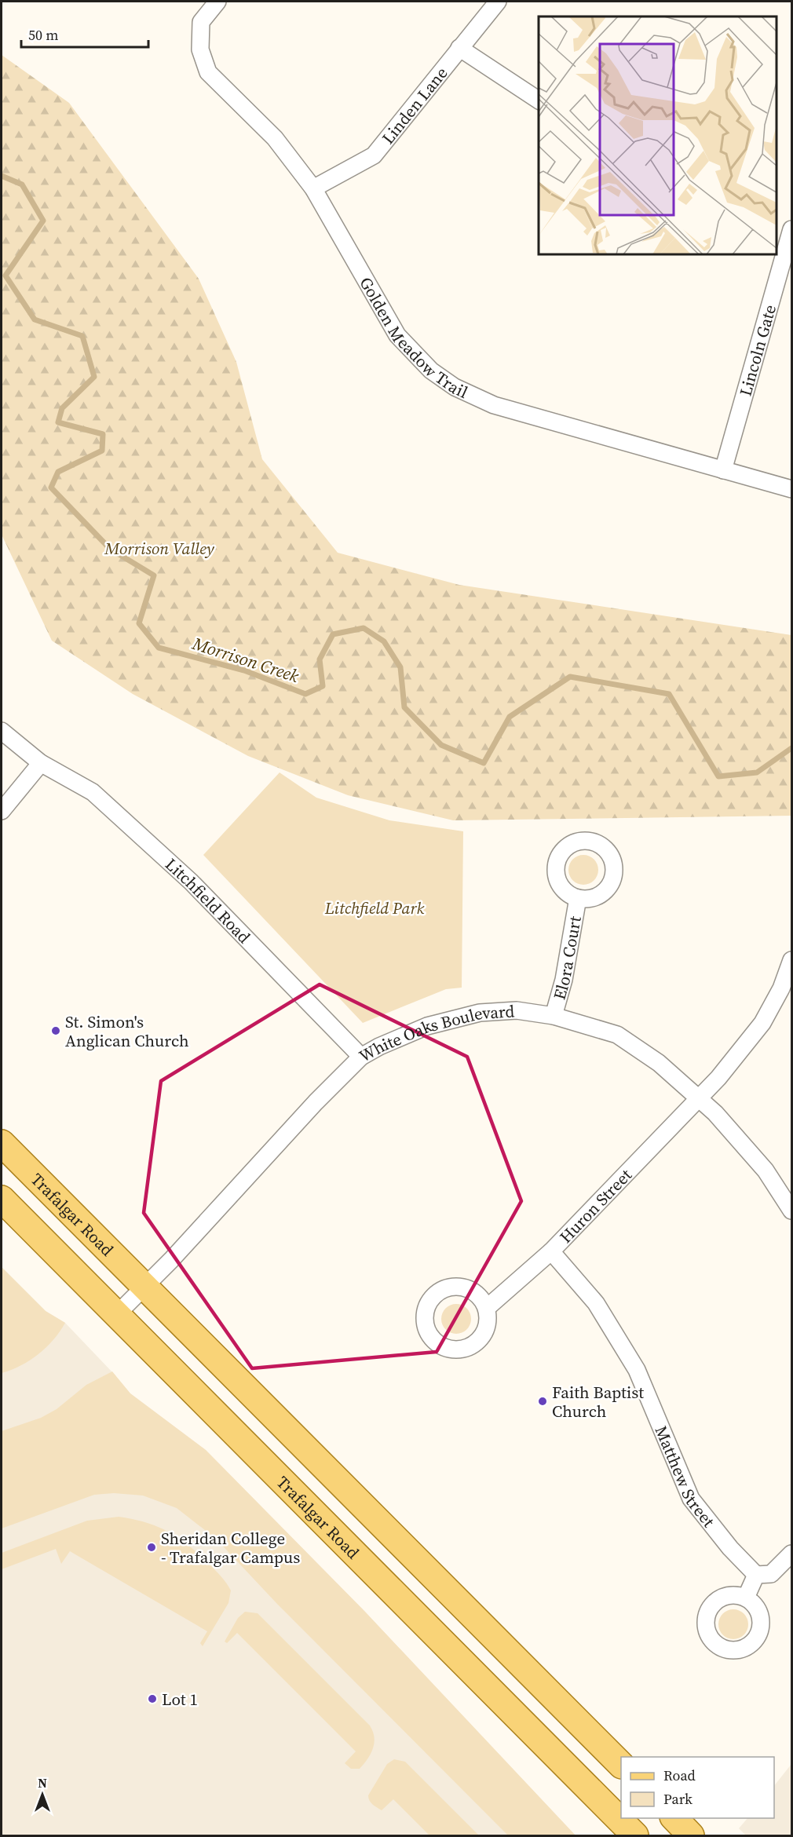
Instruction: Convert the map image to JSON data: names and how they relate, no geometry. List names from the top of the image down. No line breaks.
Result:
{"streets":{"main road":["Trafalgar Road"],"street":["Linden Lane","Golden Meadow Trail","Lincoln Gate","Litchfield Road","Elora Court","White Oaks Boulevard","Huron Street","Matthew Street"]},"crossings":[["Linden Lane","Golden Meadow Trail"],["Golden Meadow Trail","Lincoln Gate"],["Litchfield Road","White Oaks Boulevard"],["Elora Court","White Oaks Boulevard"],["White Oaks Boulevard","Huron Street"],["White Oaks Boulevard","Trafalgar Road"],["Huron Street","Matthew Street"]],"water":["Morrison Creek"],"parks":["Morrison Valley","Litchfield Park"],"places":["St. Simon's Anglican Church","Faith Baptist Church","Sheridan College - Trafalgar Campus","Lot 1"],"legend":["Road","Park"],"scale_bar":"50 m","north":"top"}
